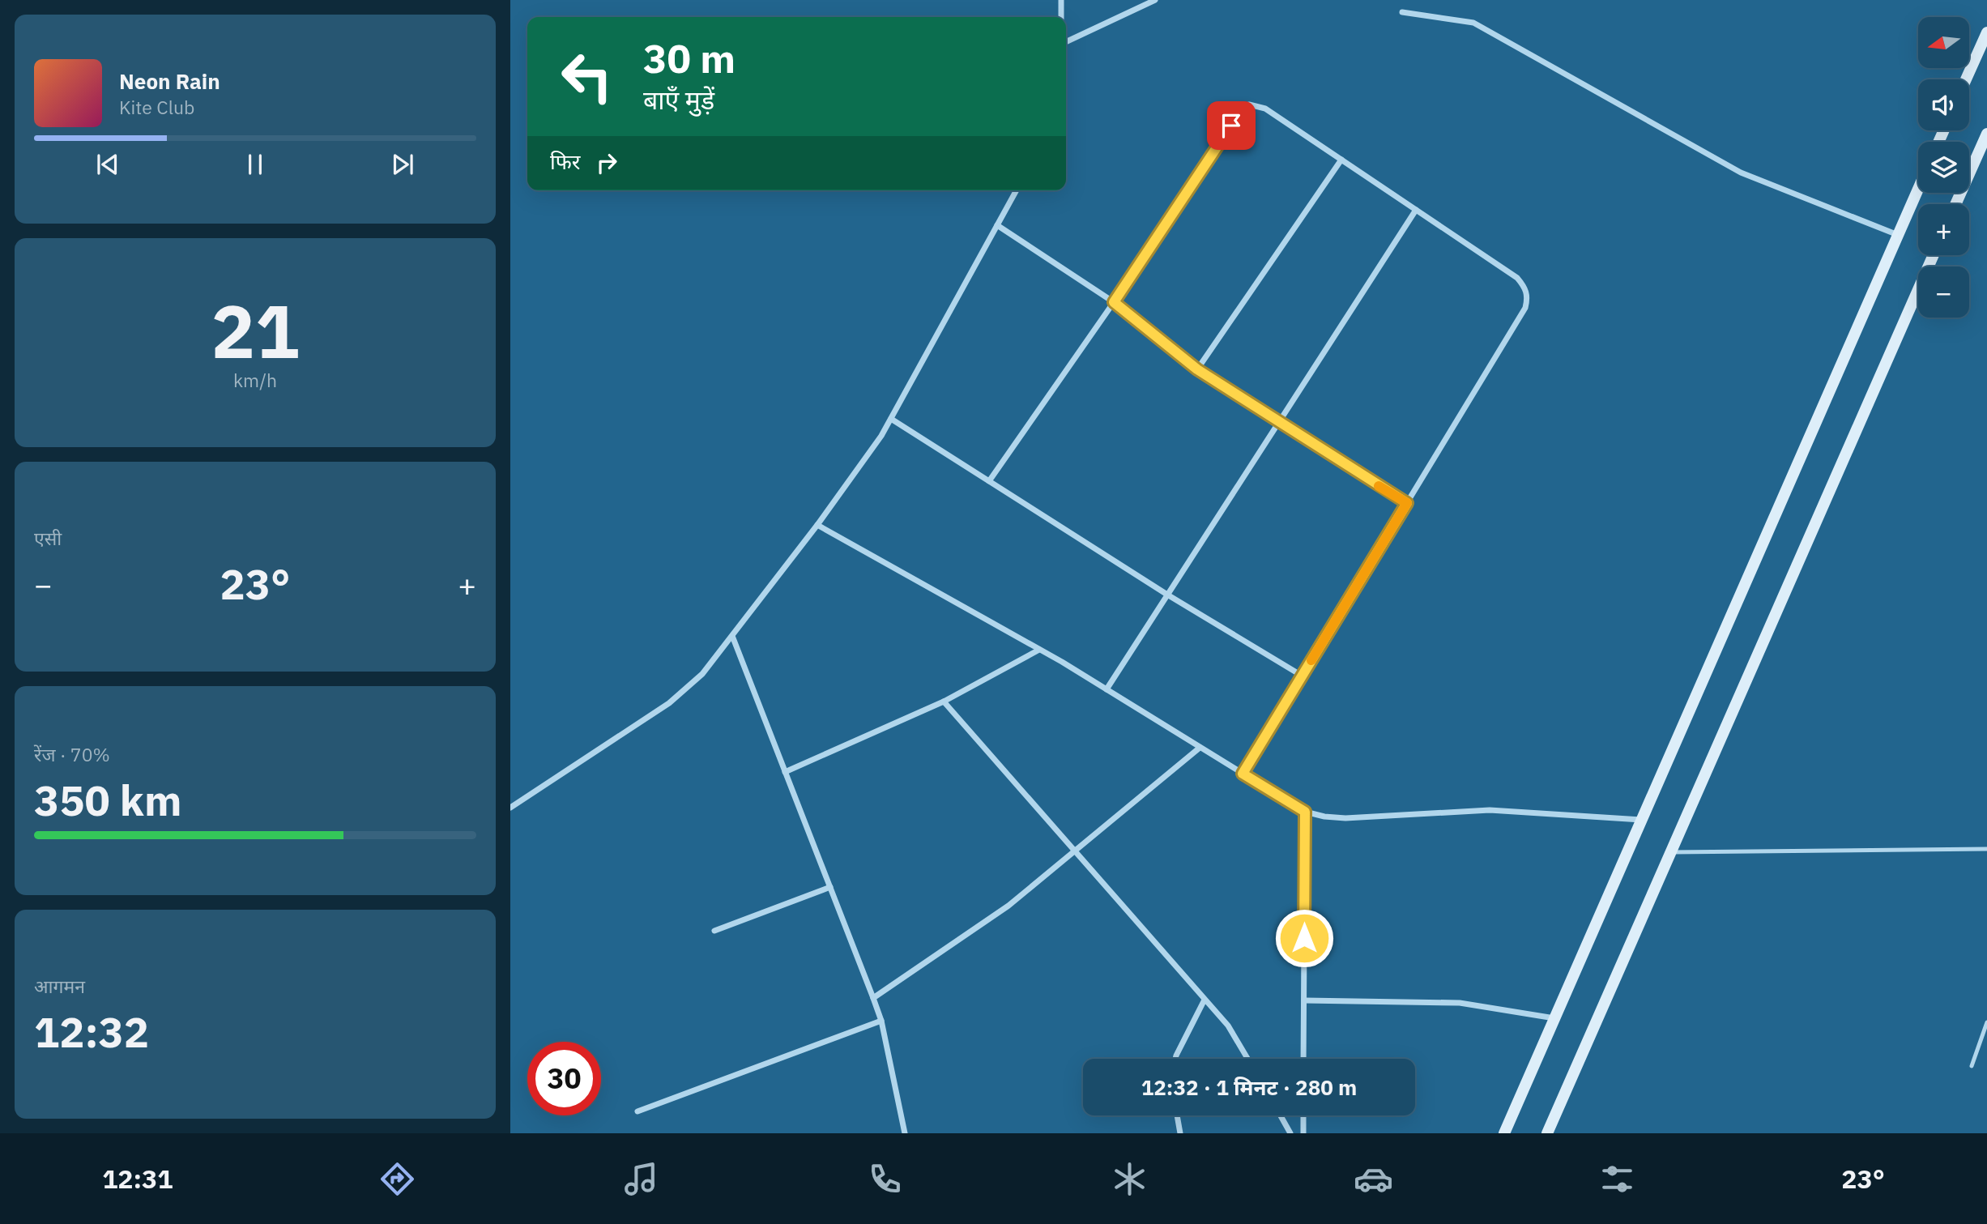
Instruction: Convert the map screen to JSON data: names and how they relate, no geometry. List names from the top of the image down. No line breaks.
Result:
{"north":"left","page":{"map_buttons":["+","−"],"turn":["30 m","बाएँ मुड़ें"],"song":["Neon Rain","Kite Club"],"then":"फिर","tile":[["21","km/h"],"एसी",["रेंज · 70%","350 km"],["आगमन","12:32"]],"heat":["−","23°","+"],"limit":"30","trip":"12:32 · 1 मिनट · 280 m","tabs":["12:31","23°"]}}
